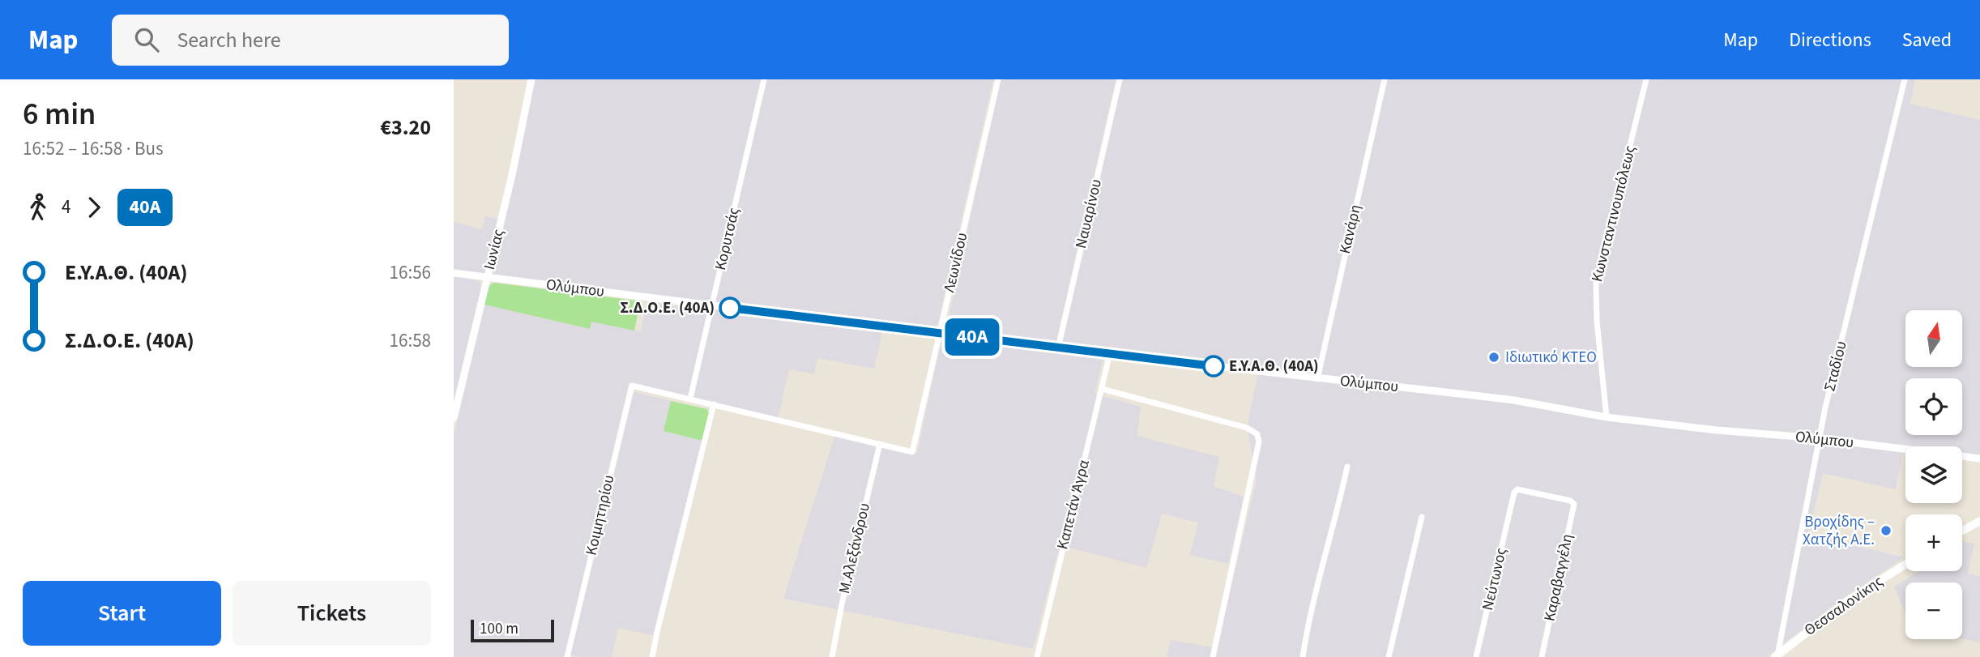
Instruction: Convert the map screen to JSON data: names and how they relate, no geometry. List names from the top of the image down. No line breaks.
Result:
{"streets":{"main road":["Θεσσαλονίκης"],"street":["Ναυαρίνου","Κωνσταντινουπόλεως","Κανάρη","Κορυτσάς","Ιωνίας","Λεωνίδου","Ολύμπου","Σταδίου","Καπετάν Άγρα","Κοιμητηρίου","Μ.Αλεξάνδρου","Καραβαγγέλη","Νεύτωνος"]},"crossings":[["Ναυαρίνου","Ολύμπου"],["Κωνσταντινουπόλεως","Ολύμπου"],["Κανάρη","Ολύμπου"],["Κορυτσάς","Ολύμπου"],["Κορυτσάς","Κοιμητηρίου"],["Ιωνίας","Ολύμπου"],["Λεωνίδου","Ολύμπου"],["Λεωνίδου","Μ.Αλεξάνδρου"],["Ολύμπου","Σταδίου"],["Ολύμπου","Καπετάν Άγρα"],["Σταδίου","Θεσσαλονίκης"],["Καραβαγγέλη","Νεύτωνος"]],"places":["Σ.Δ.Ο.Ε. (40Α)","Ιδιωτικό ΚΤΕΟ","Ε.Υ.Α.Θ. (40Α)","Βροχίδης – Χατζής Α.Ε."],"lines":["bus line 40Α"],"scale_bar":"100 m","north":"top","page":{"header":"Map","search":"Search here","nav":["Map","Directions","Saved"],"heading":["6 min","16:52 – 16:58 · Bus","€3.20"],"on_map":"40Α","legs":["4","40Α"],"list":[{"name":"Ε.Υ.Α.Θ. (40Α)","value":"16:56"},{"name":"Σ.Δ.Ο.Ε. (40Α)","value":"16:58"}],"map_buttons":["+","−"],"buttons":["Start","Tickets"],"scale":"100 m"}}
